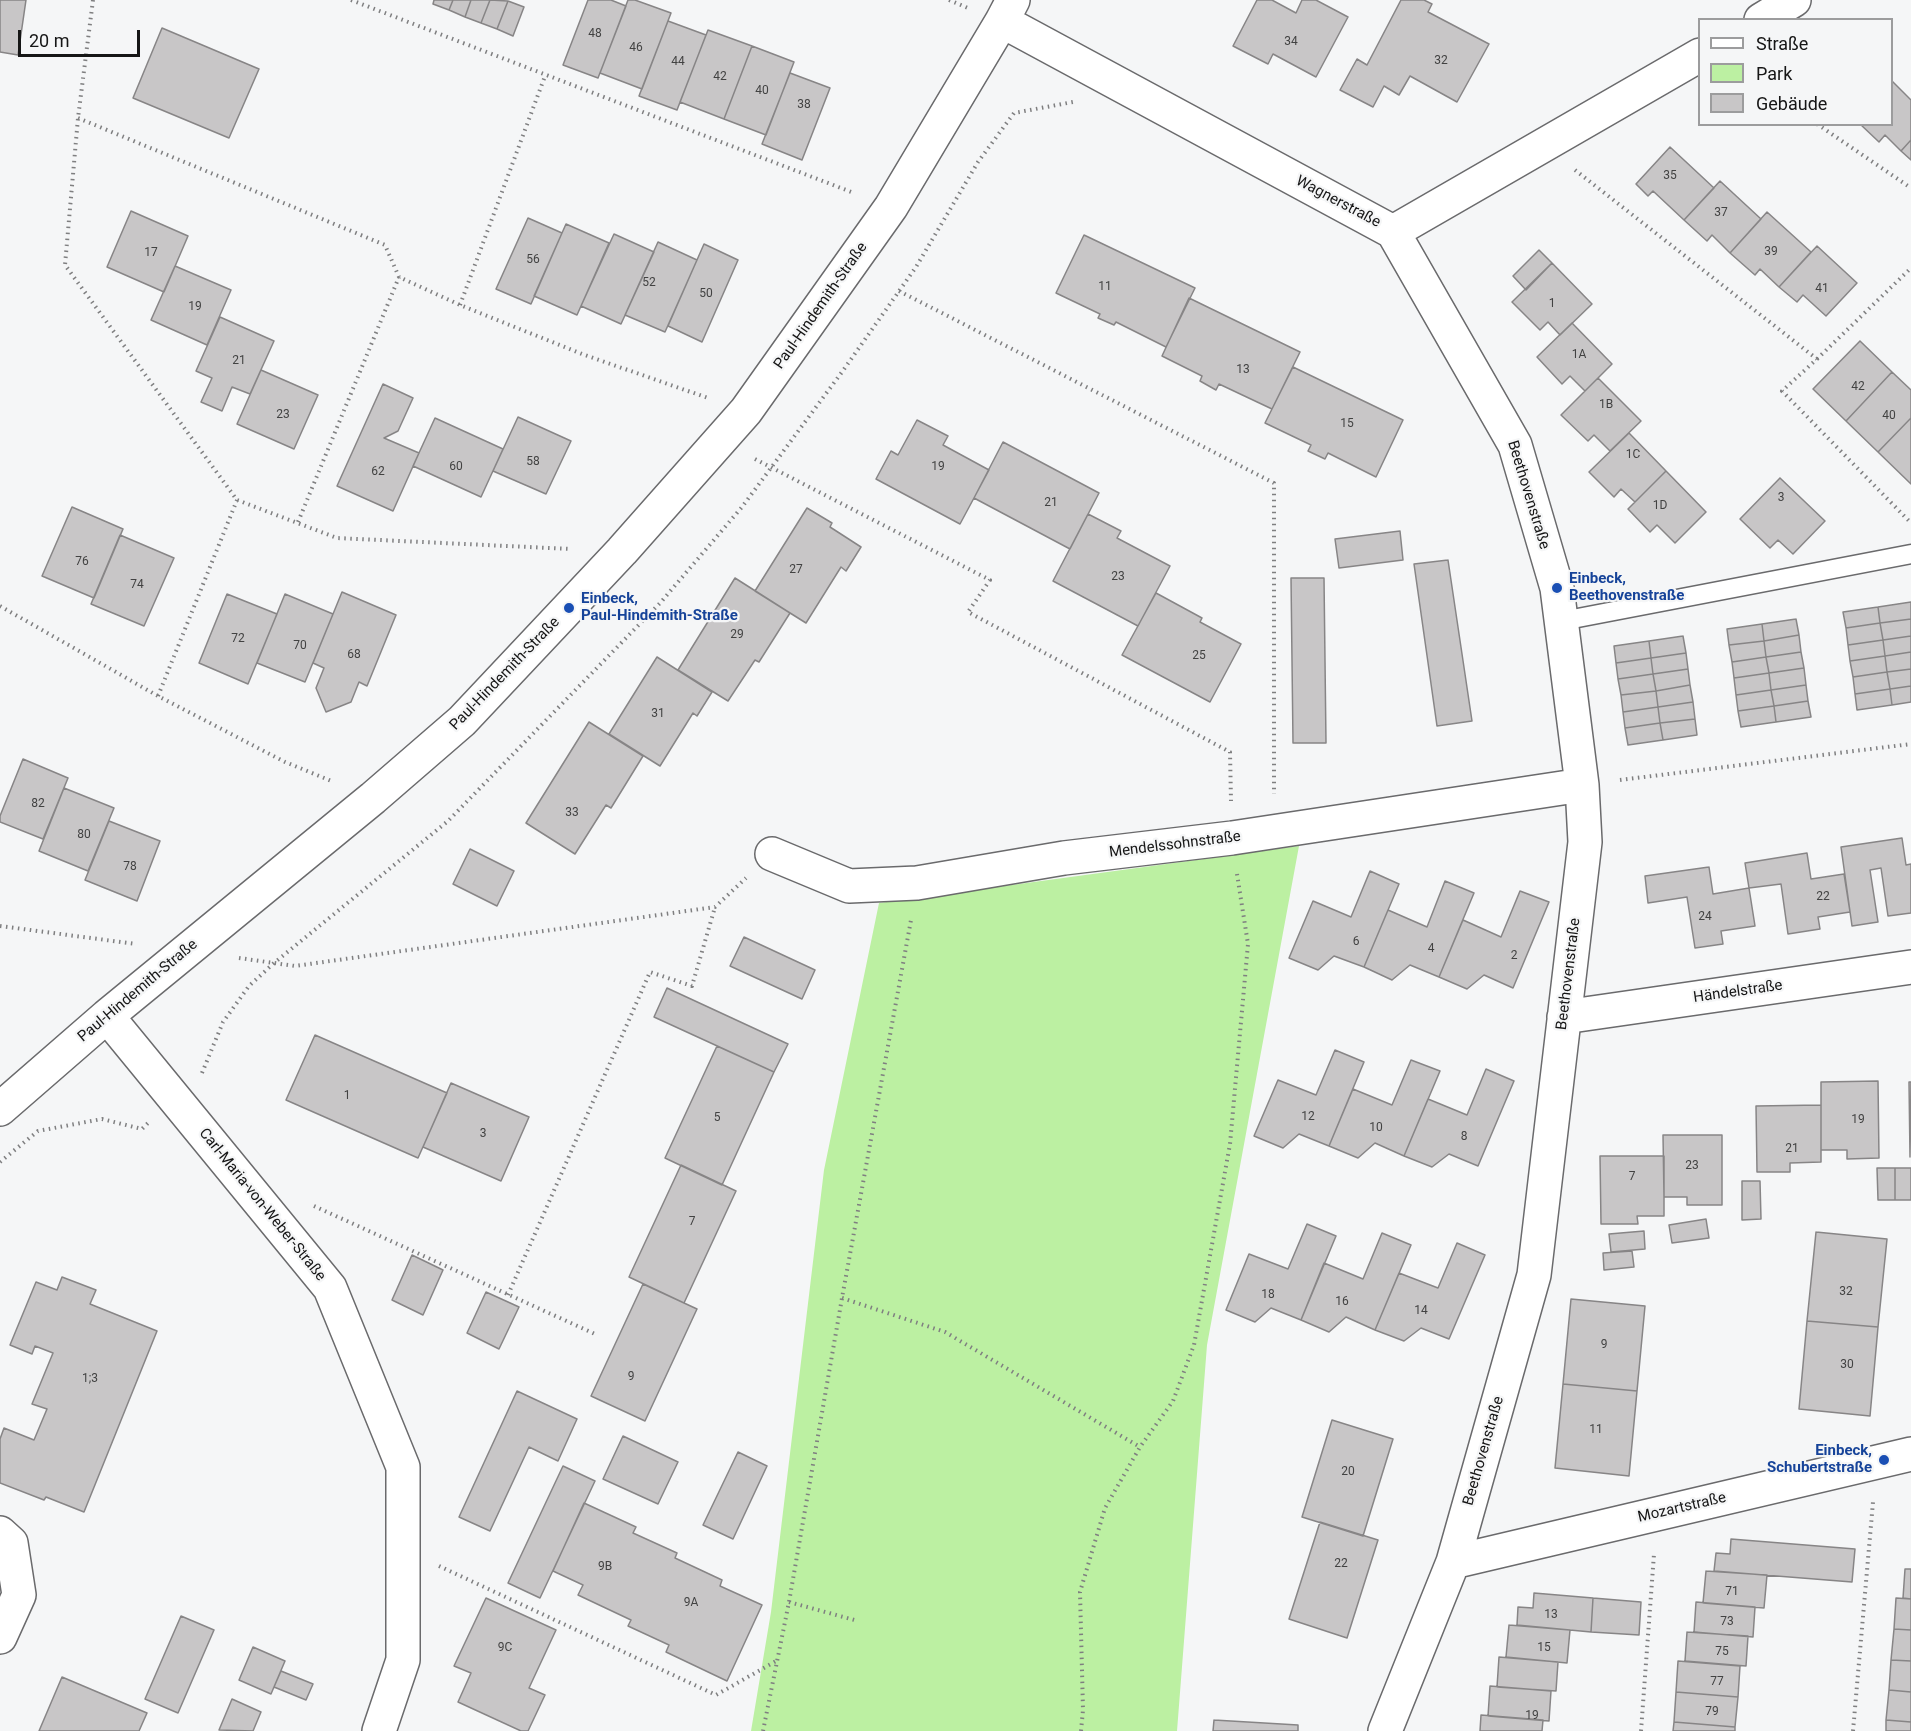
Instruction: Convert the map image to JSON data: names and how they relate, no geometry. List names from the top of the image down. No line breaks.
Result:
{"streets":{"street":["Wagnerstraße","Paul-Hindemith-Straße","Beethovenstraße","Mendelssohnstraße","Händelstraße","Carl-Maria-von-Weber-Straße","Mozartstraße"]},"crossings":[["Wagnerstraße","Paul-Hindemith-Straße"],["Wagnerstraße","Beethovenstraße"],["Paul-Hindemith-Straße","Carl-Maria-von-Weber-Straße"],["Beethovenstraße","Mendelssohnstraße"],["Beethovenstraße","Händelstraße"],["Beethovenstraße","Mozartstraße"]],"places":["Einbeck, Beethovenstraße","Einbeck, Paul-Hindemith-Straße","Einbeck, Schubertstraße"],"house_numbers":["48","34","46","32","44","42","40","38","35","37","39","17","56","52","11","41","50","1","19","1A","21","13","42","1B","23","40","15","1C","58","60","19","62","3","21","1D","76","27","23","74","29","72","70","68","25","31","82","33","80","78","22","24","6","4","2","1","12","5","19","10","3","8","21","23","7","7","32","18","16","14","9","30","9","1;3","11","20","22","9B","71","9A","13","73","9C","15","75","77","79","19"],"legend":["Straße","Park","Gebäude"],"scale_bar":"20 m"}
